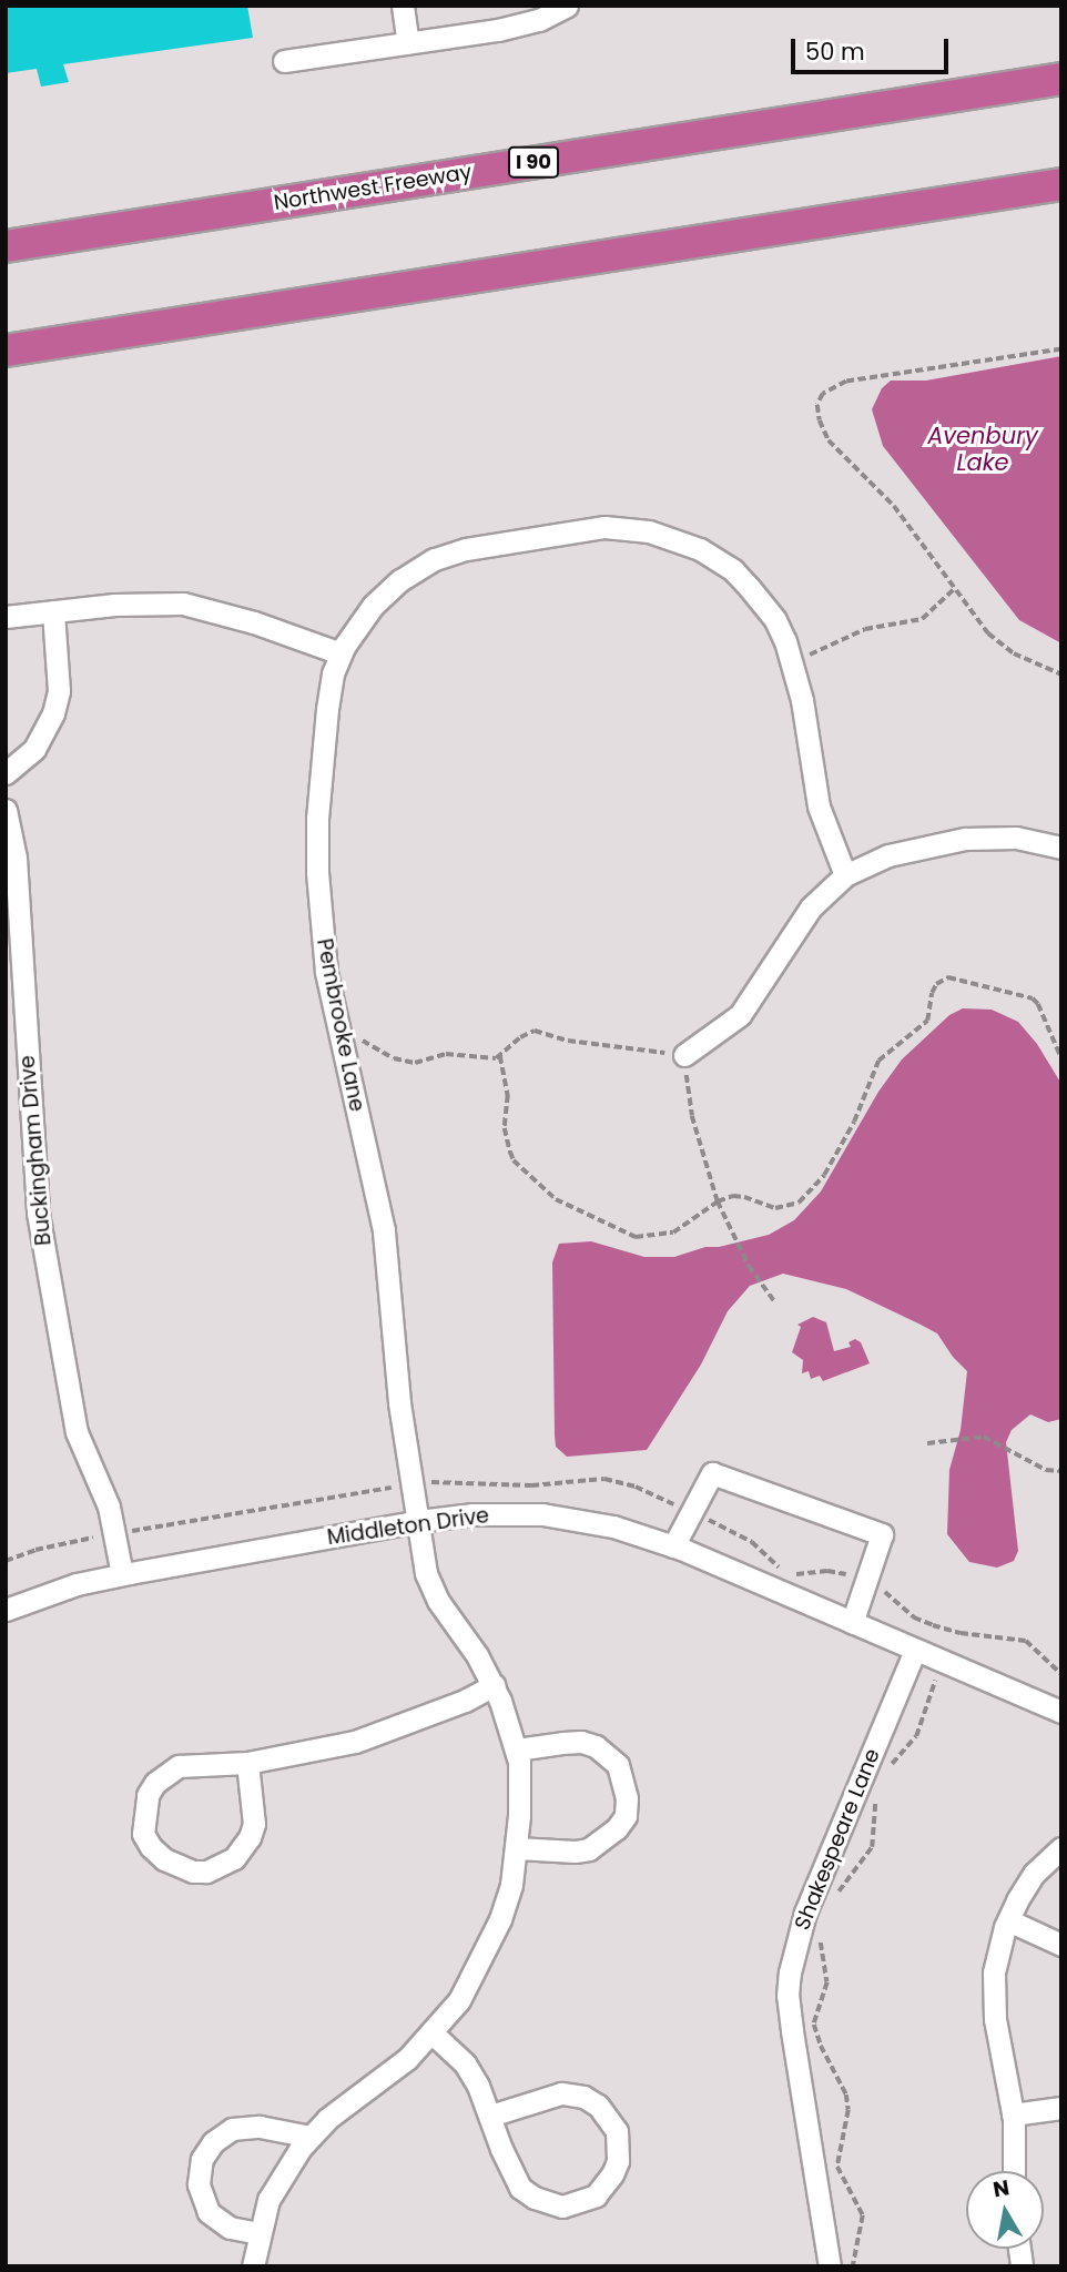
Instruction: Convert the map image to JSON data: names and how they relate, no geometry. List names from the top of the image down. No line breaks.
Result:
{"streets":{"highway":["I 90","Northwest Freeway"],"street":["Pembrooke Lane","Buckingham Drive","Middleton Drive","Shakespeare Lane"]},"crossings":[["Pembrooke Lane","Middleton Drive"],["Buckingham Drive","Middleton Drive"],["Middleton Drive","Shakespeare Lane"]],"water":["Avenbury Lake"],"scale_bar":"50 m","north":"top"}
